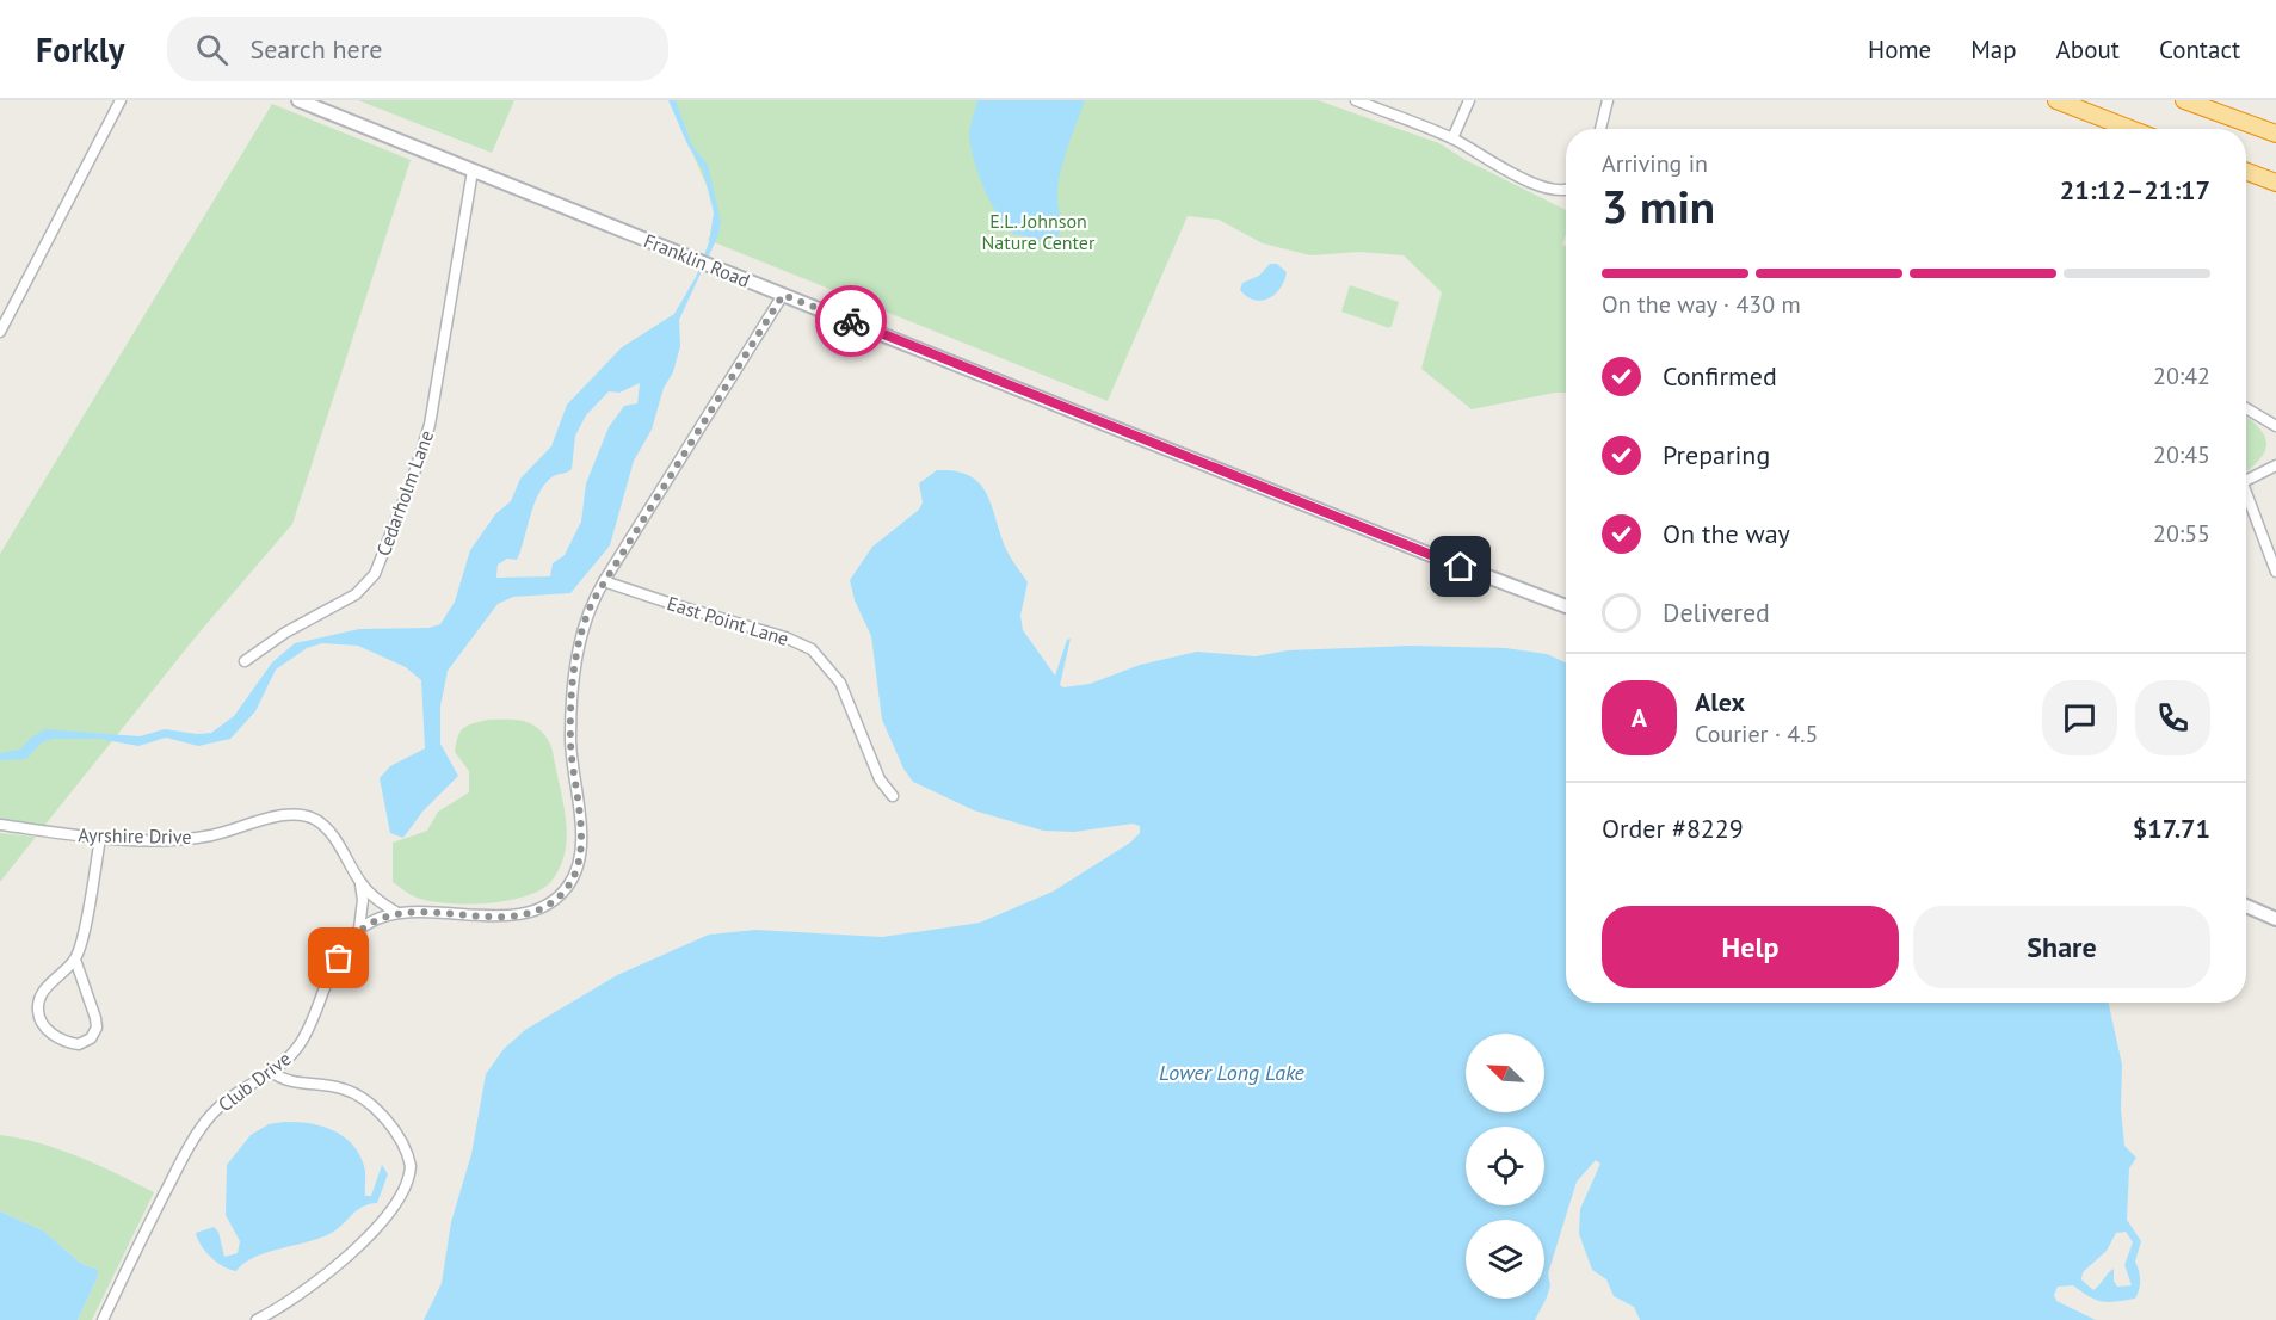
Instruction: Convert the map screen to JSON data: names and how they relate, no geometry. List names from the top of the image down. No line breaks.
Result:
{"streets":{"street":["Franklin Road","Cedarholm Lane","East Point Lane","Ayrshire Drive","Club Drive"]},"crossings":[["Franklin Road","Cedarholm Lane"]],"water":["Lower Long Lake"],"parks":["E.L. Johnson Nature Center"],"north":"top left","page":{"header":"Forkly","search":"Search here","nav":["Home","Map","About","Contact"],"heading":["3 min","Arriving in","21:12–21:17"],"panel":["Alex","Courier · 4.5","Order #8229","$17.71"],"bar":"On the way · 430 m","list":[["Confirmed","20:42"],["Preparing","20:45"],["On the way","20:55"],"Delivered"],"round":"A","buttons":["Help","Share"]}}
